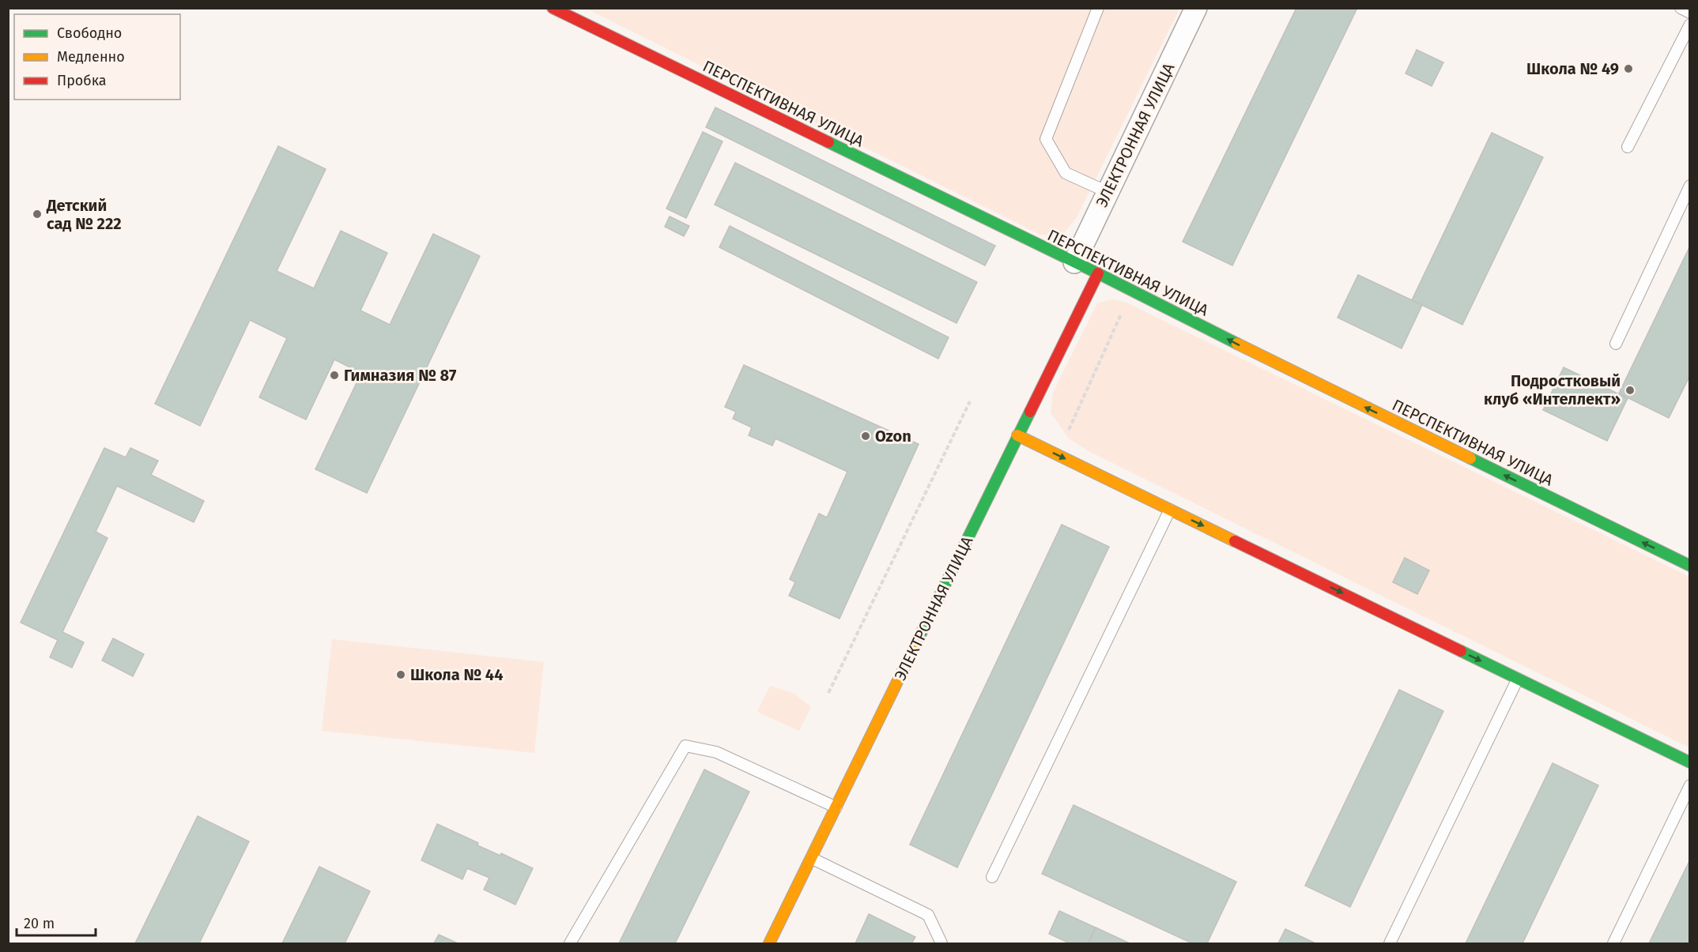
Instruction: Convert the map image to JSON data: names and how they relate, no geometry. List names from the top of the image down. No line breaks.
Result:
{"streets":{"street":["ПЕРСПЕКТИВНАЯ УЛИЦА","ЭЛЕКТРОННАЯ УЛИЦА"]},"crossings":[["ПЕРСПЕКТИВНАЯ УЛИЦА","ЭЛЕКТРОННАЯ УЛИЦА"]],"one_way":["ПЕРСПЕКТИВНАЯ УЛИЦА"],"places":["Школа № 49","Детский сад № 222","Гимназия № 87","Подростковый клуб «Интеллект»","Ozon","Школа № 44"],"legend":["Свободно","Медленно","Пробка"],"scale_bar":"20 m"}
